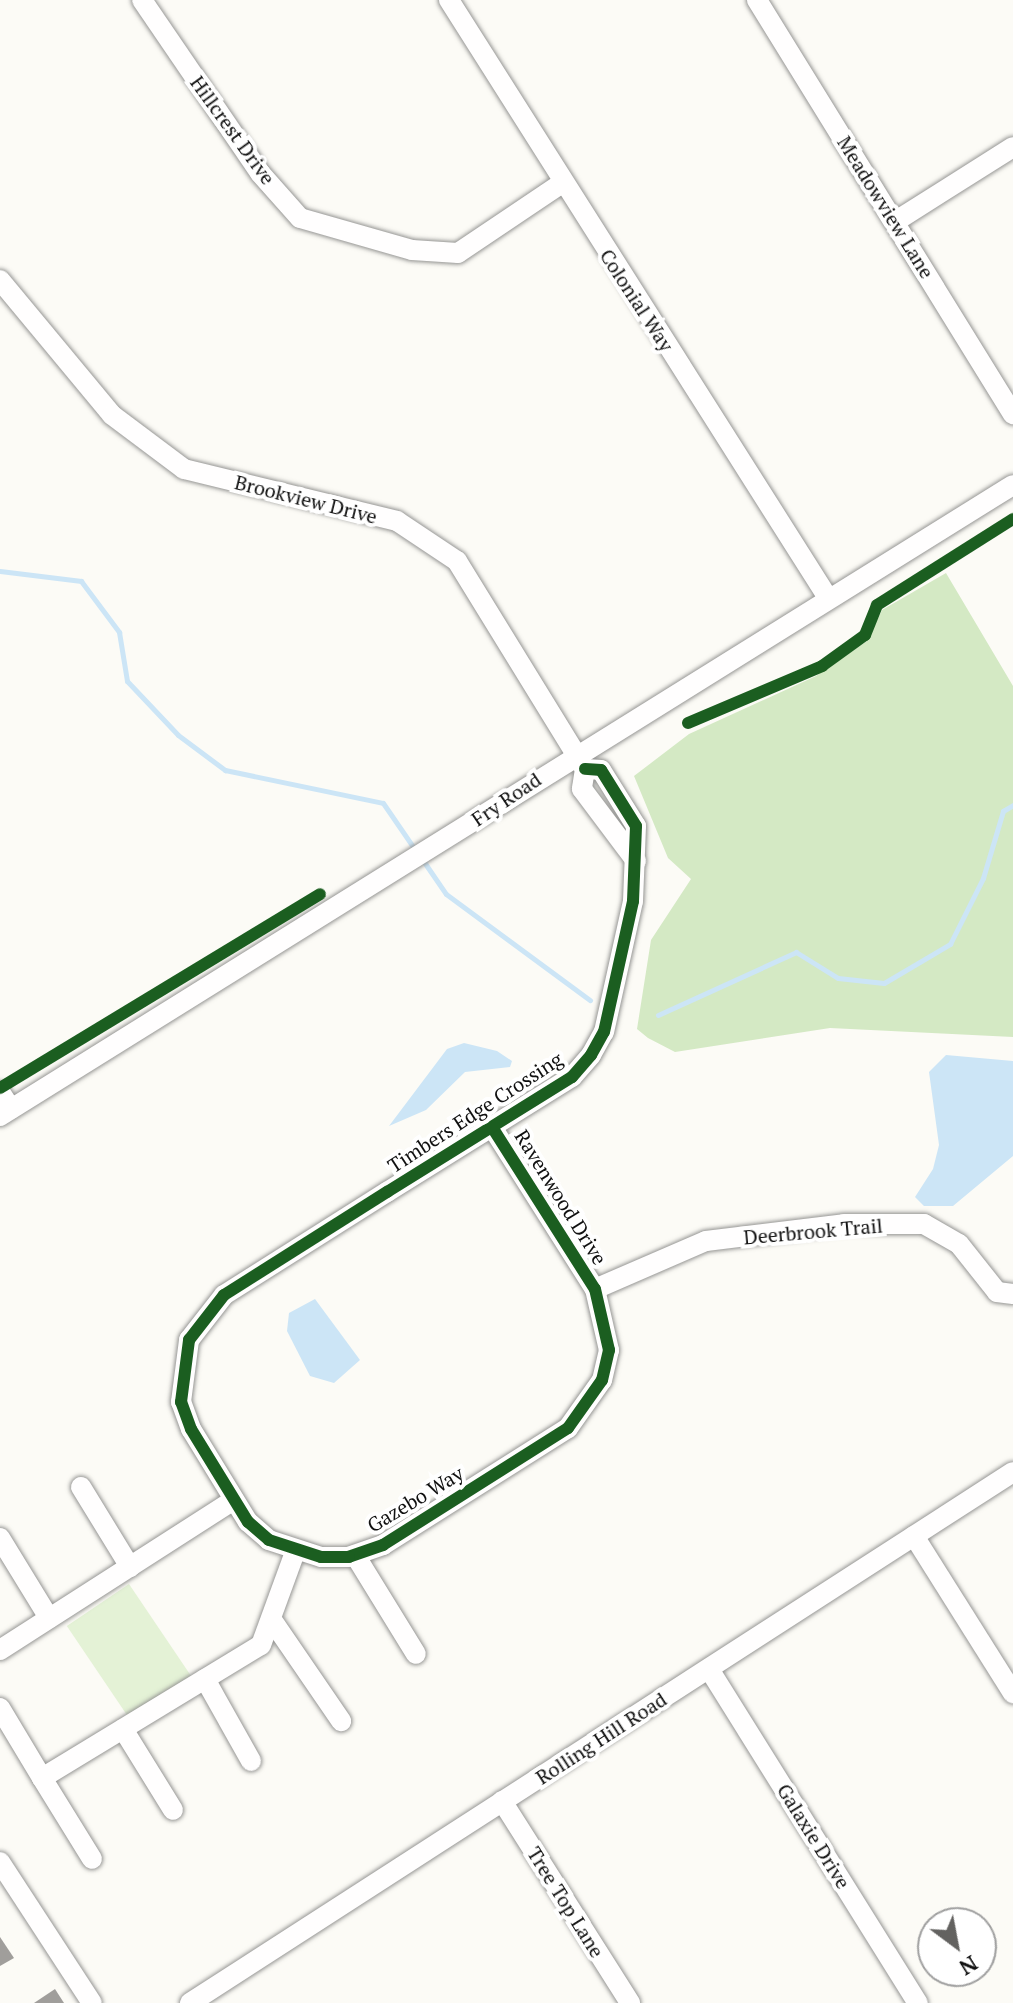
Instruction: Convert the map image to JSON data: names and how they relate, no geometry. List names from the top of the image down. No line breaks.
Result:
{"streets":{"street":["Hillcrest Drive","Meadowview Lane","Colonial Way","Brookview Drive","Fry Road","Timbers Edge Crossing","Ravenwood Drive","Deerbrook Trail","Gazebo Way","Rolling Hill Road","Galaxie Drive","Tree Top Lane"]},"crossings":[["Hillcrest Drive","Colonial Way"],["Colonial Way","Fry Road"],["Brookview Drive","Fry Road"],["Brookview Drive","Timbers Edge Crossing"],["Fry Road","Timbers Edge Crossing"],["Timbers Edge Crossing","Ravenwood Drive"],["Timbers Edge Crossing","Gazebo Way"],["Ravenwood Drive","Deerbrook Trail"],["Ravenwood Drive","Gazebo Way"],["Deerbrook Trail","Gazebo Way"],["Rolling Hill Road","Galaxie Drive"],["Rolling Hill Road","Tree Top Lane"]],"north":"bottom right"}
